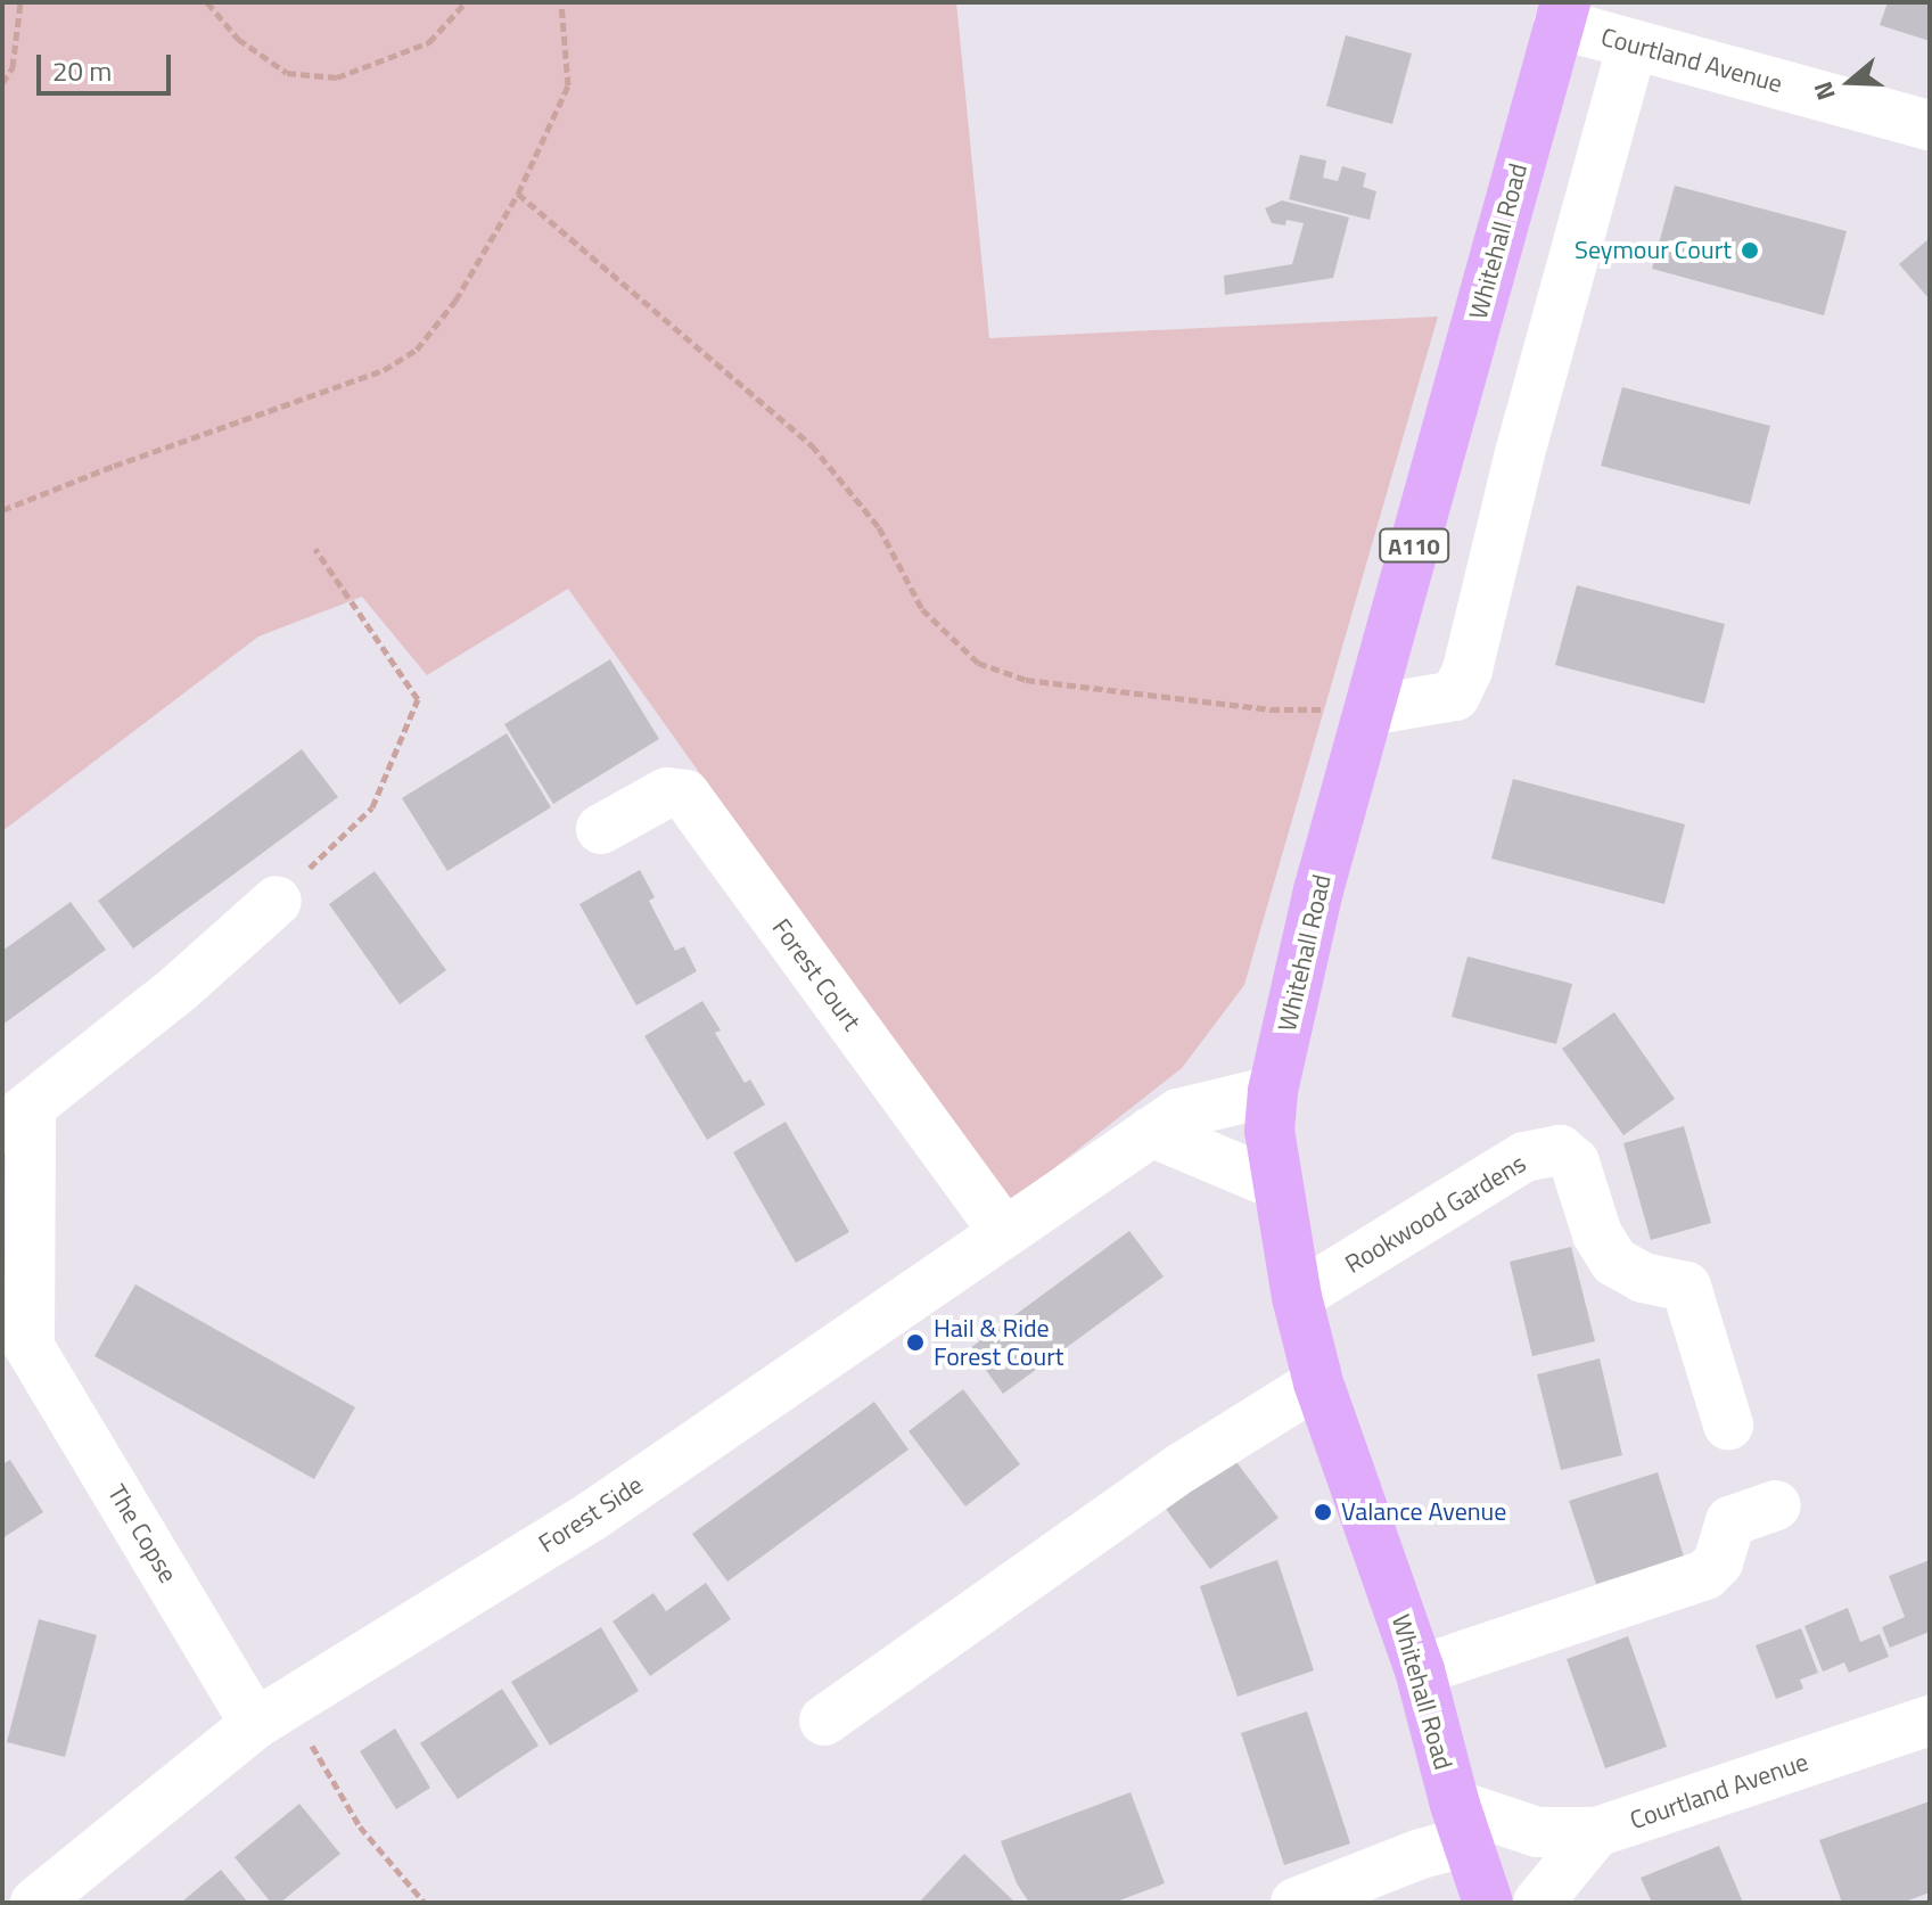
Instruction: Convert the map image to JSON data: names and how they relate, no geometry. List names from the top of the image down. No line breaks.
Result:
{"streets":{"main road":["Whitehall Road","A110"],"street":["Courtland Avenue","Forest Court","Rookwood Gardens","Forest Side","The Copse"]},"crossings":[["Courtland Avenue","Whitehall Road"],["Whitehall Road","Rookwood Gardens"],["Whitehall Road","Forest Side"],["Forest Court","Forest Side"],["Forest Side","The Copse"]],"places":["Seymour Court","Hail & Ride Forest Court","Valance Avenue"],"scale_bar":"20 m","north":"left"}
